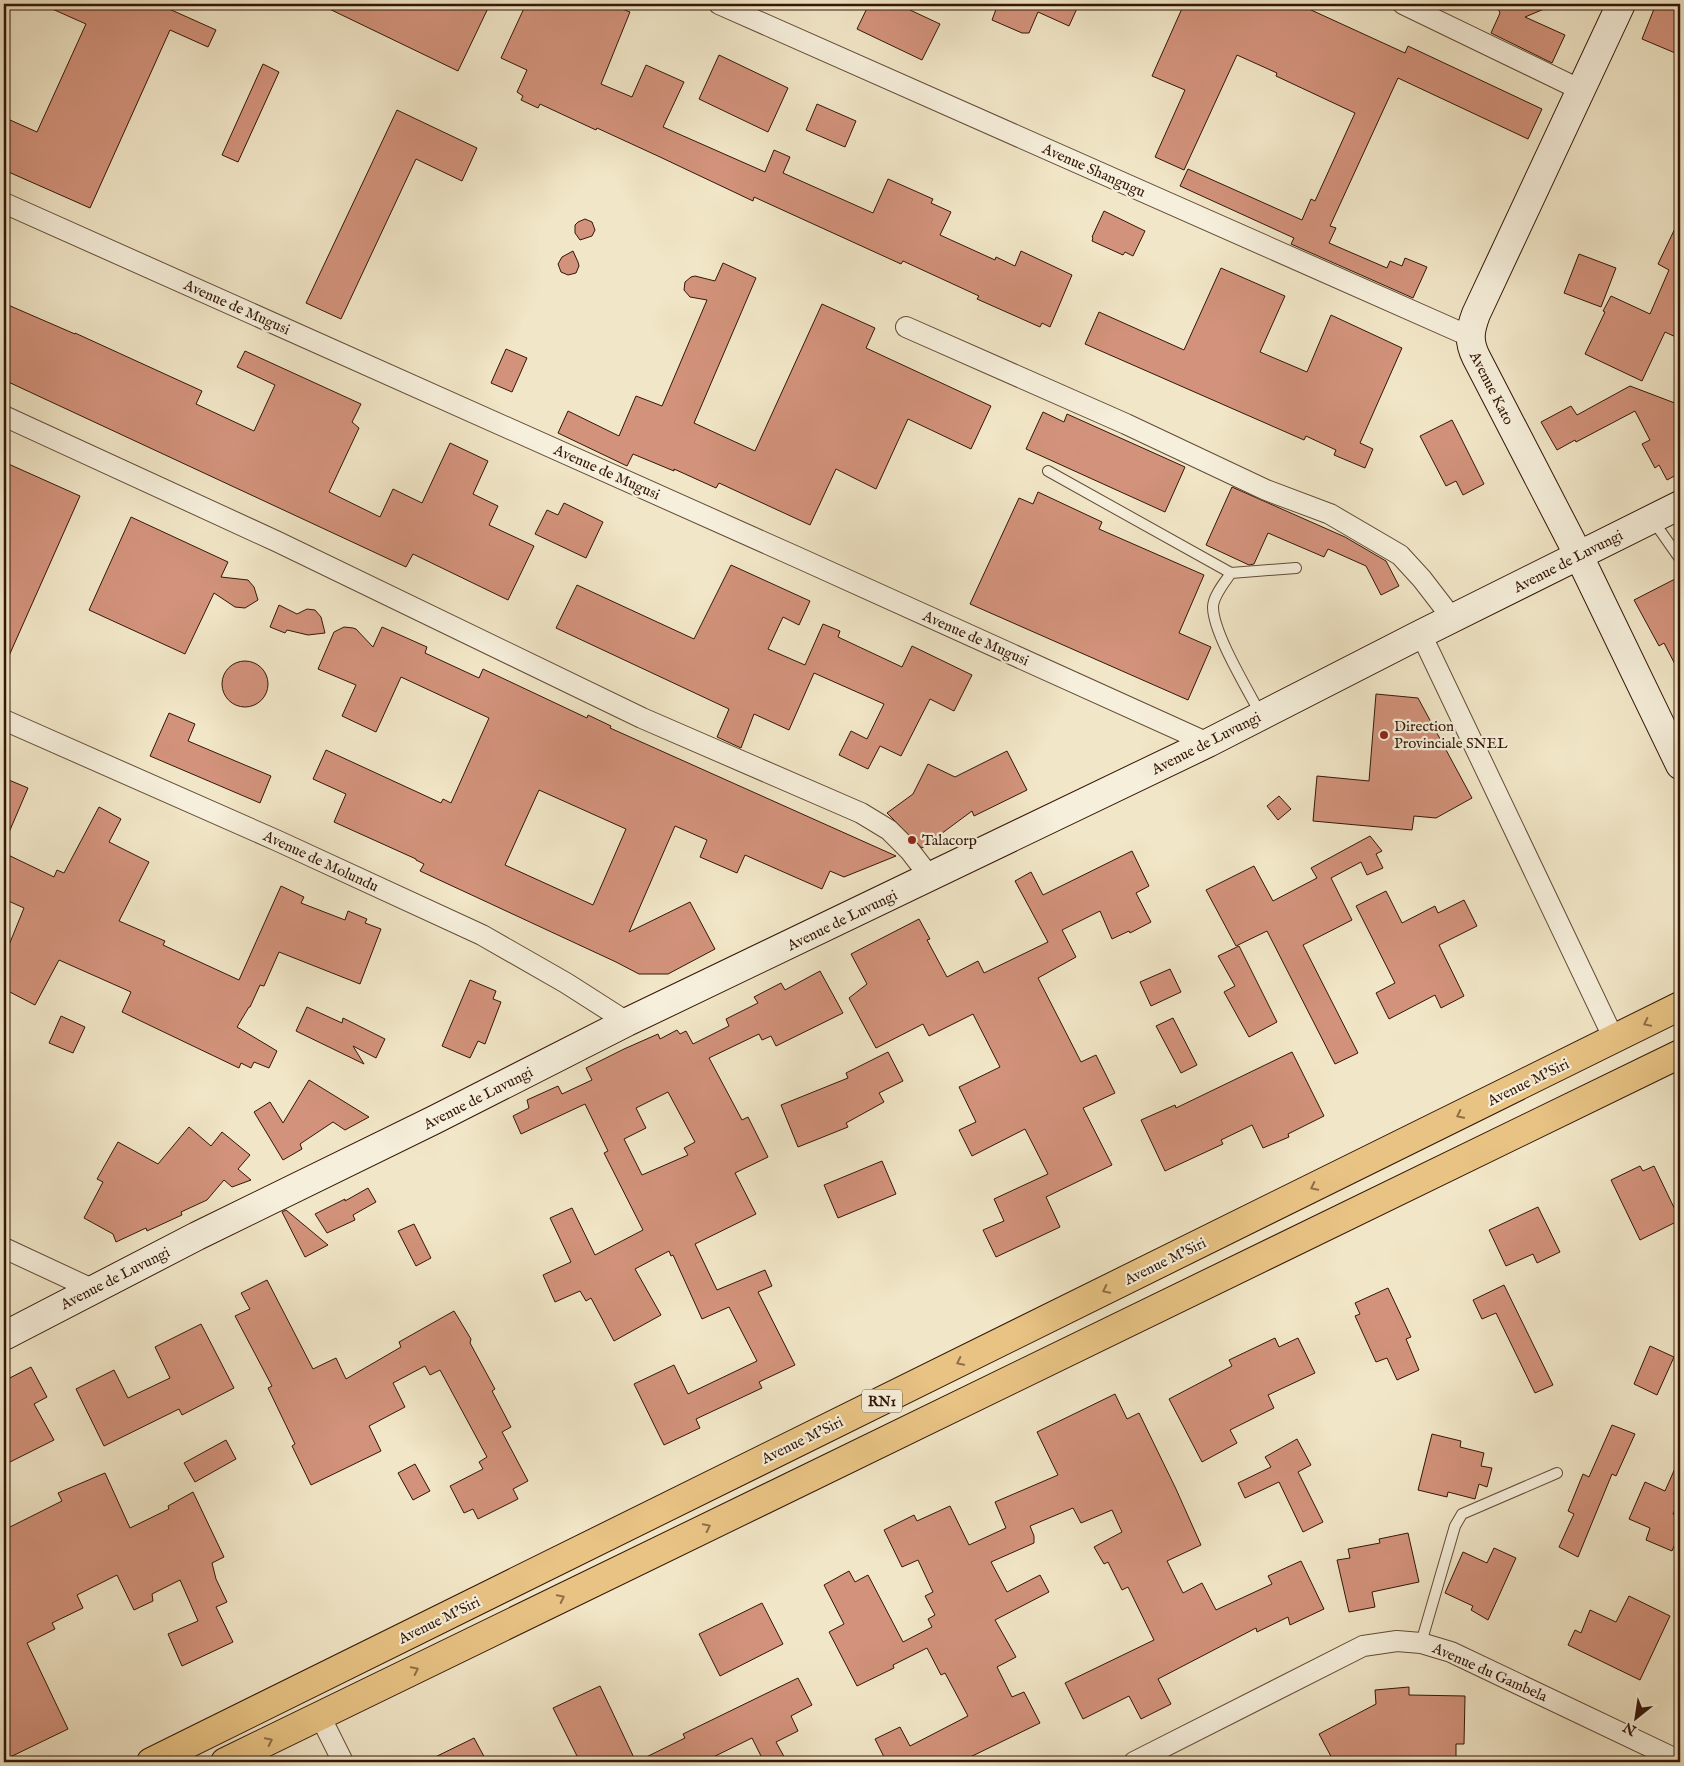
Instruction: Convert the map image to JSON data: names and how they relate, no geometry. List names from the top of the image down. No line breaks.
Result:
{"streets":{"highway":["Avenue M'Siri","RN1"],"street":["Avenue Shangugu","Avenue de Mugusi","Avenue Kato","Avenue de Luvungi","Avenue de Molundu","Avenue du Gambela"]},"crossings":[["Avenue Shangugu","Avenue Kato"],["Avenue de Mugusi","Avenue de Luvungi"],["Avenue Kato","Avenue de Luvungi"],["Avenue de Luvungi","Avenue de Molundu"],["Avenue M'Siri","RN1"]],"places":["Direction Provinciale SNEL","Talacorp"],"north":"bottom left"}
